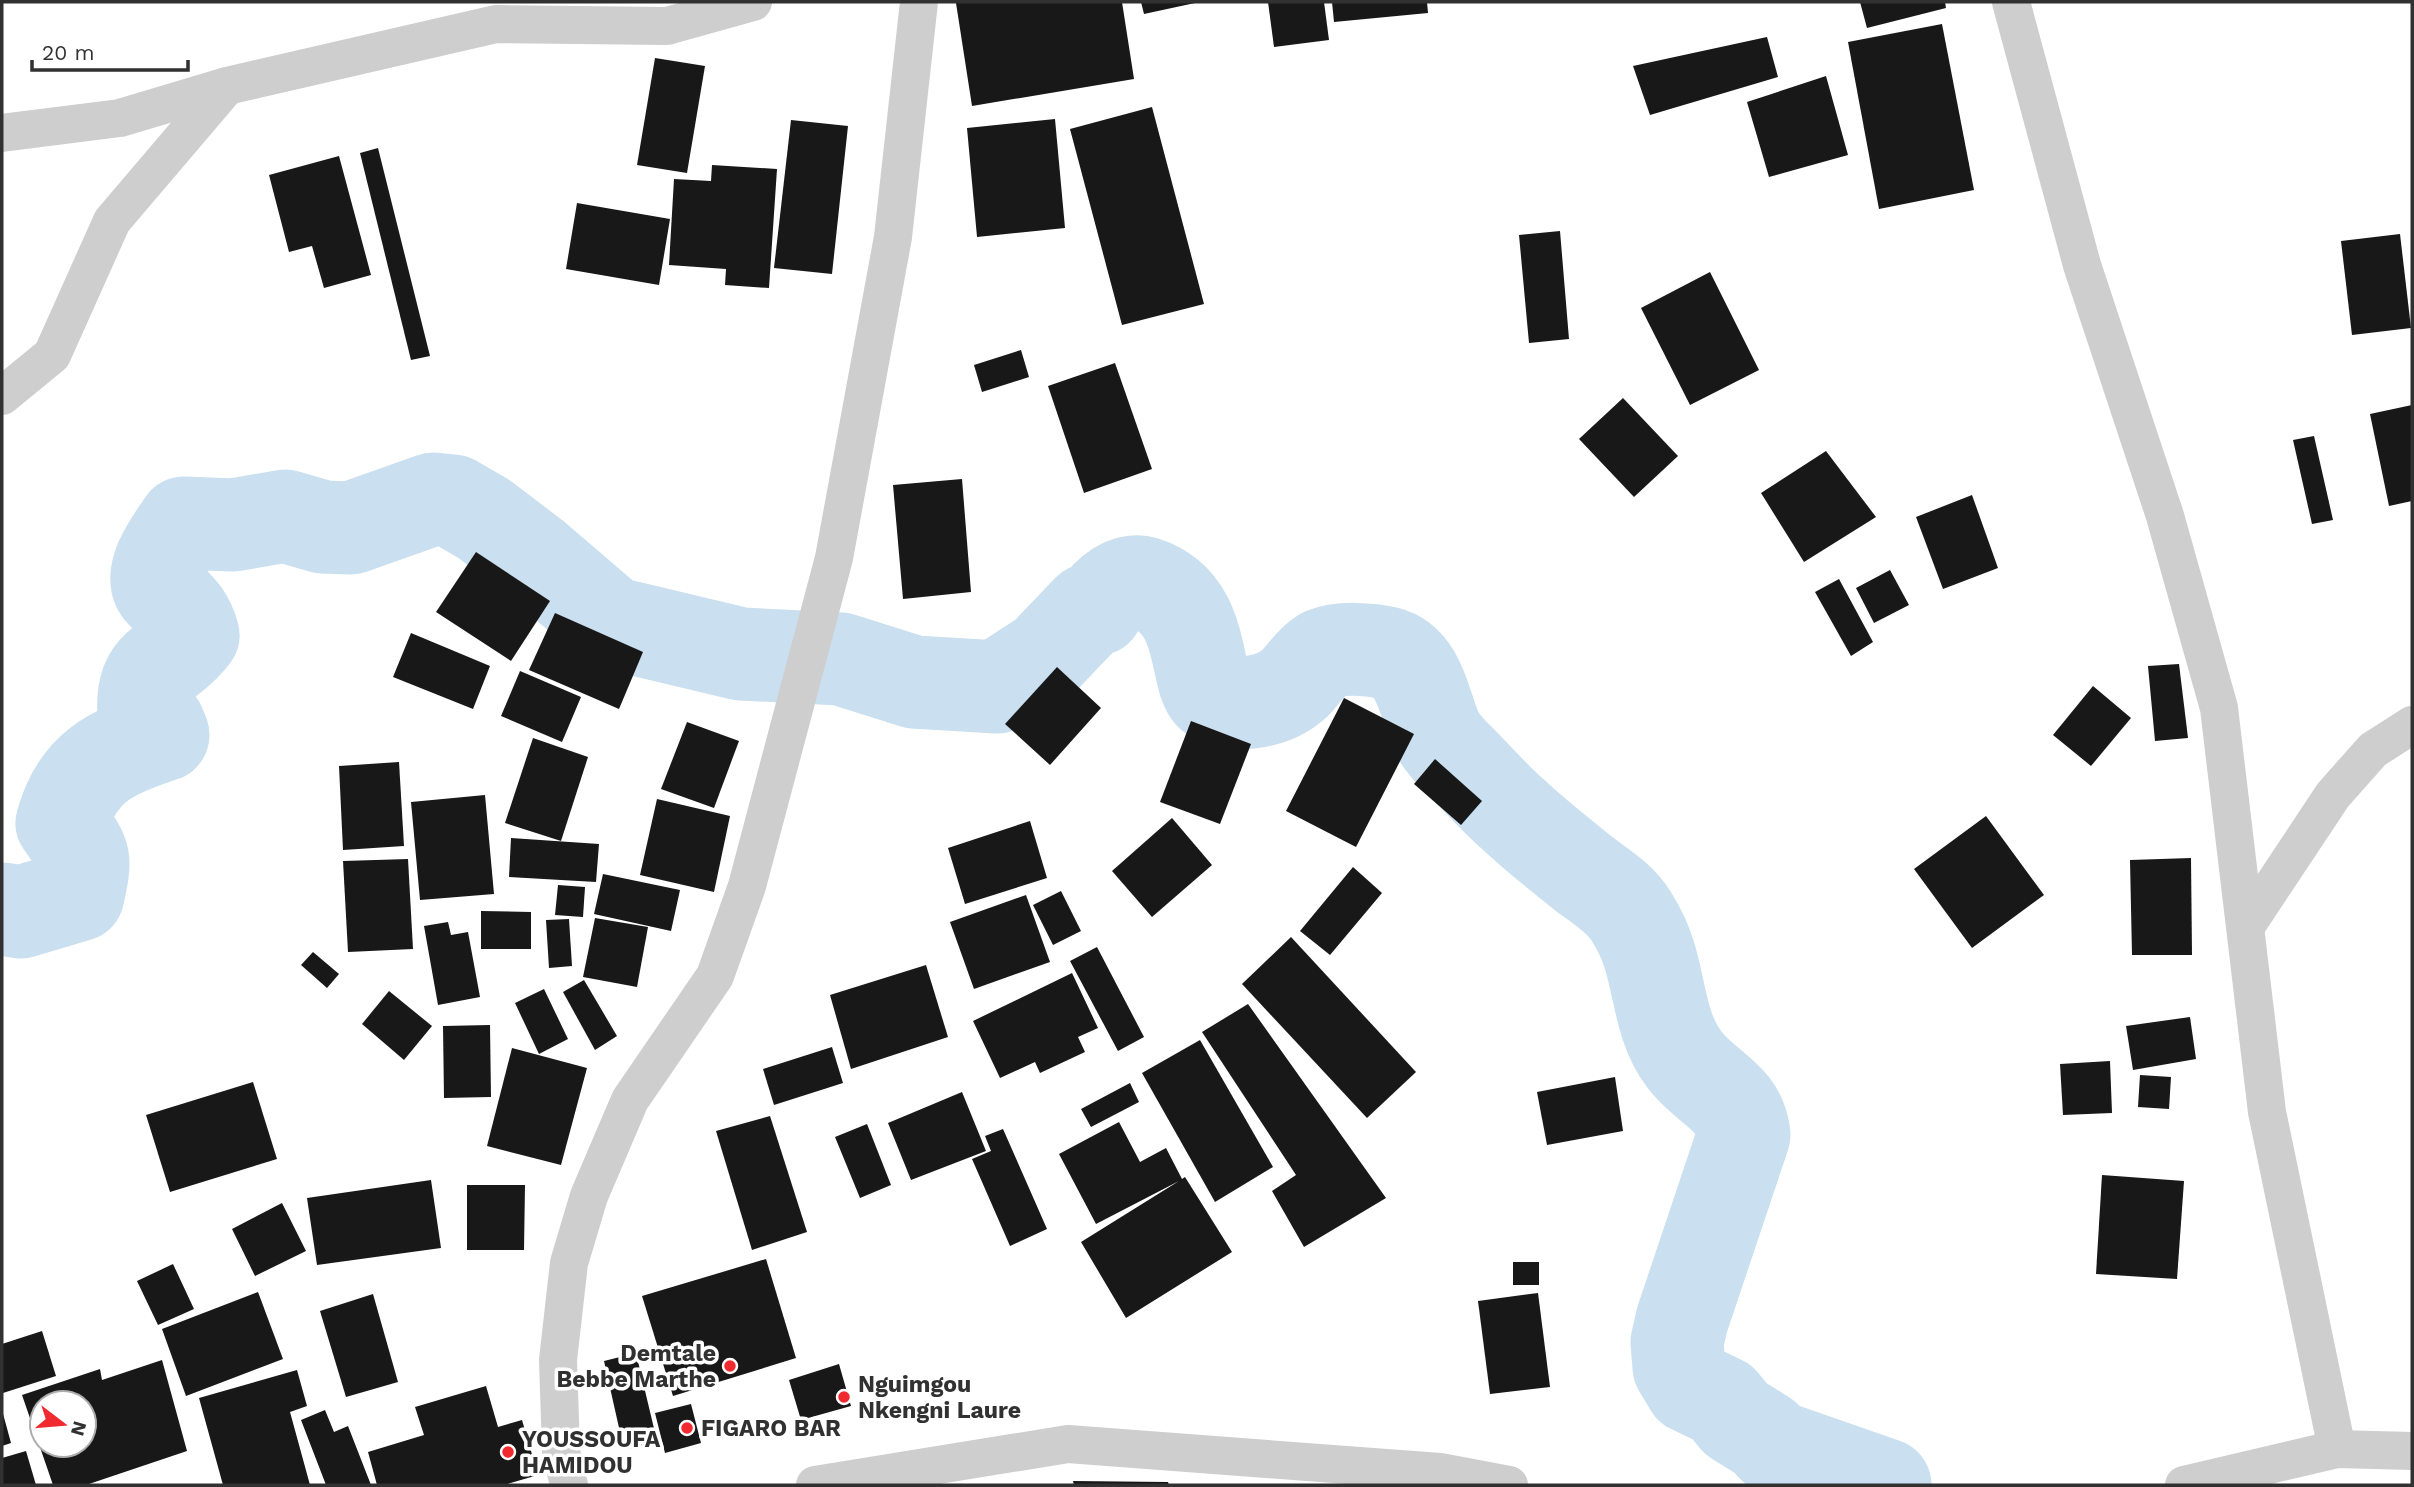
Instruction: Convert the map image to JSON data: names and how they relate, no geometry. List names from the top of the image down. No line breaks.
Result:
{"places":["Demtale Bebbe Marthe","Nguimgou Nkengni Laure","FIGARO BAR","YOUSSOUFA HAMIDOU"],"scale_bar":"20 m","north":"right"}
